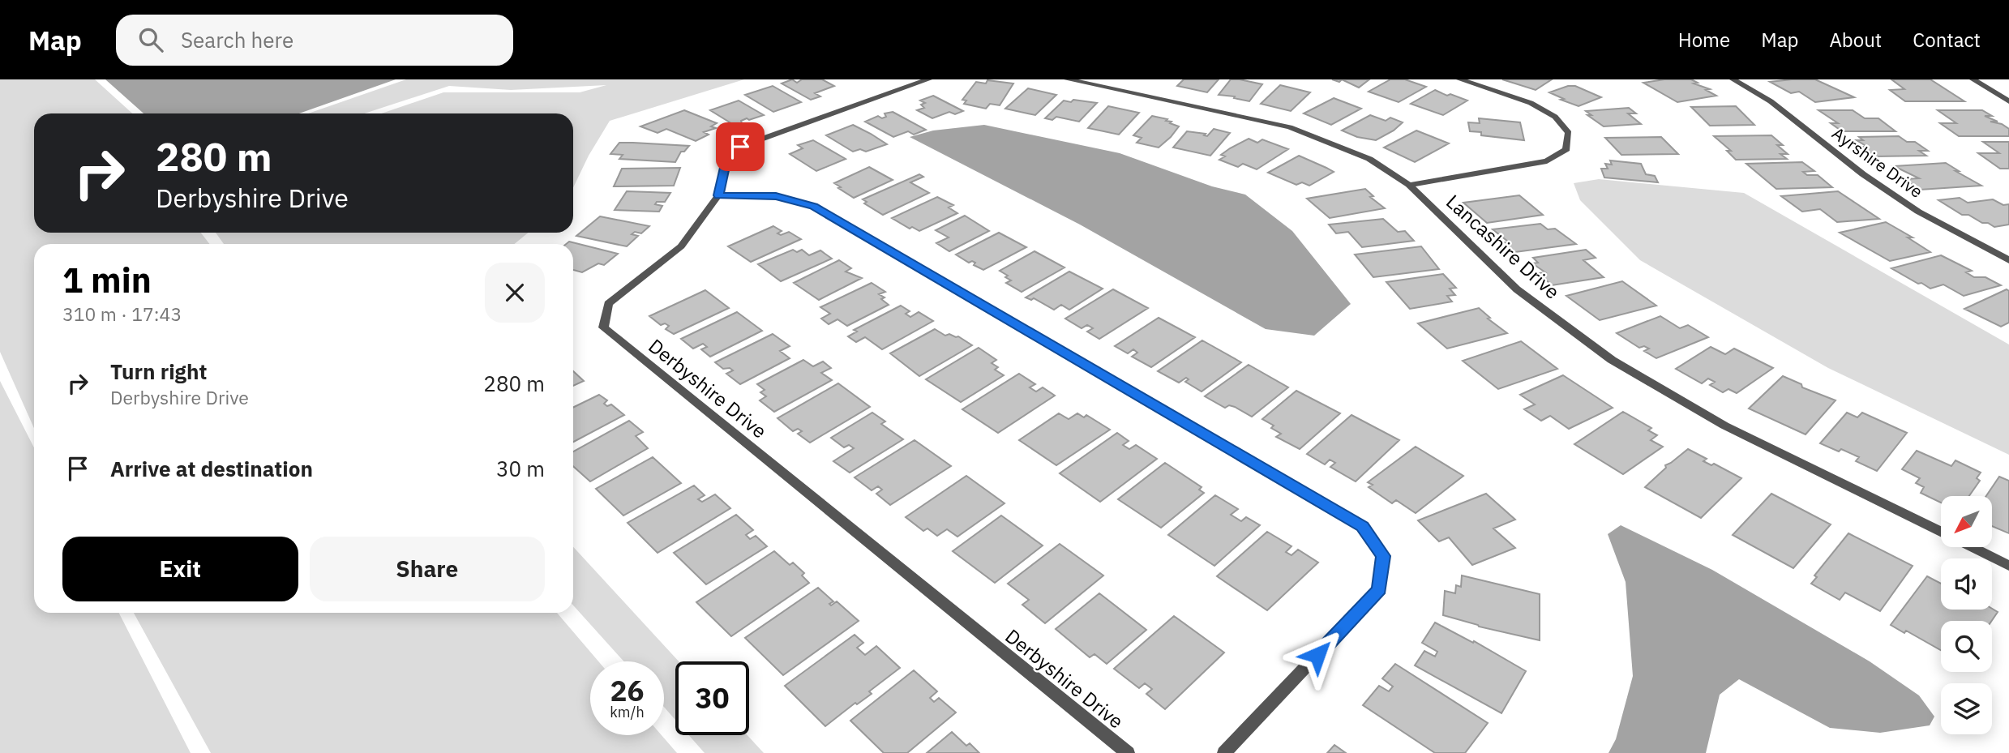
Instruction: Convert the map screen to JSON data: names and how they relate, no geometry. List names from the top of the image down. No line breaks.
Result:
{"streets":{"street":["Ayrshire Drive","Lancashire Drive","Derbyshire Drive"]},"north":"bottom left","page":{"header":"Map","search":"Search here","nav":["Home","Map","About","Contact"],"turn":["280 m","Derbyshire Drive"],"heading":["1 min","310 m · 17:43"],"list":[{"name":"Turn right","note":"Derbyshire Drive","value":"280 m"},{"name":"Arrive at destination","value":"30 m"}],"buttons":["Exit","Share"],"speed":"26 km/h","limit":"30"}}
